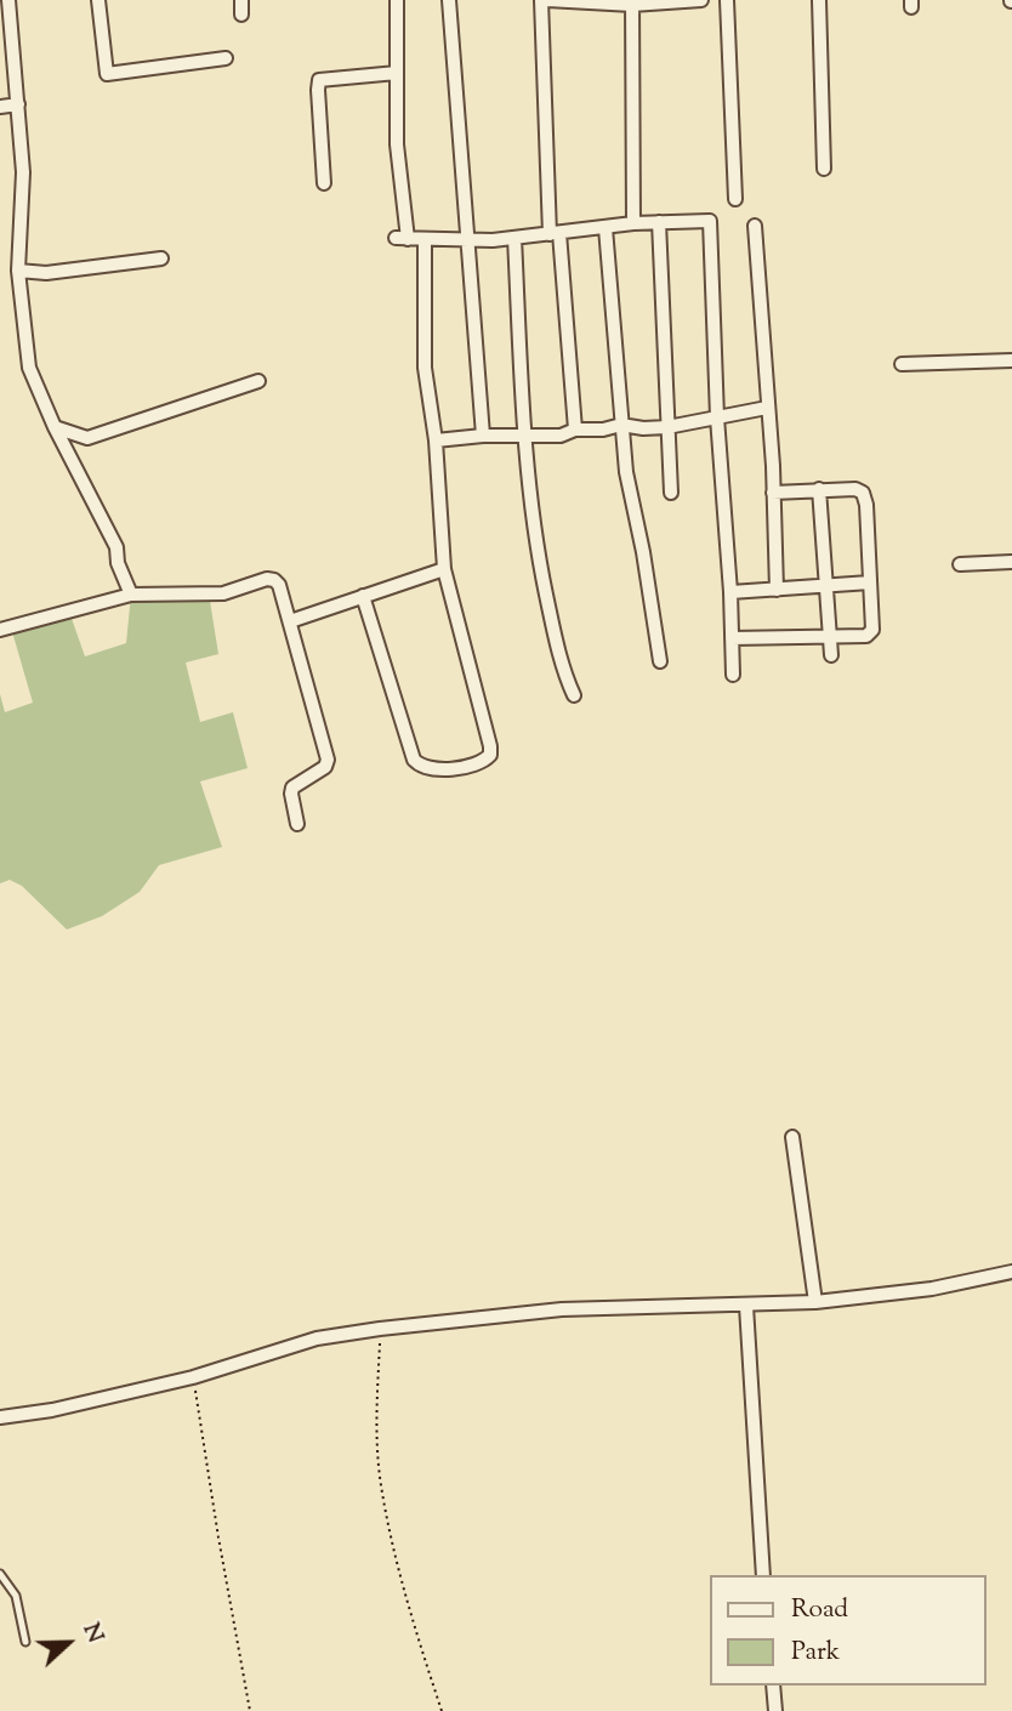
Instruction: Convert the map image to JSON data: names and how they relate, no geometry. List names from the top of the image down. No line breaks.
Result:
{"legend":["Road","Park"],"north":"right"}
